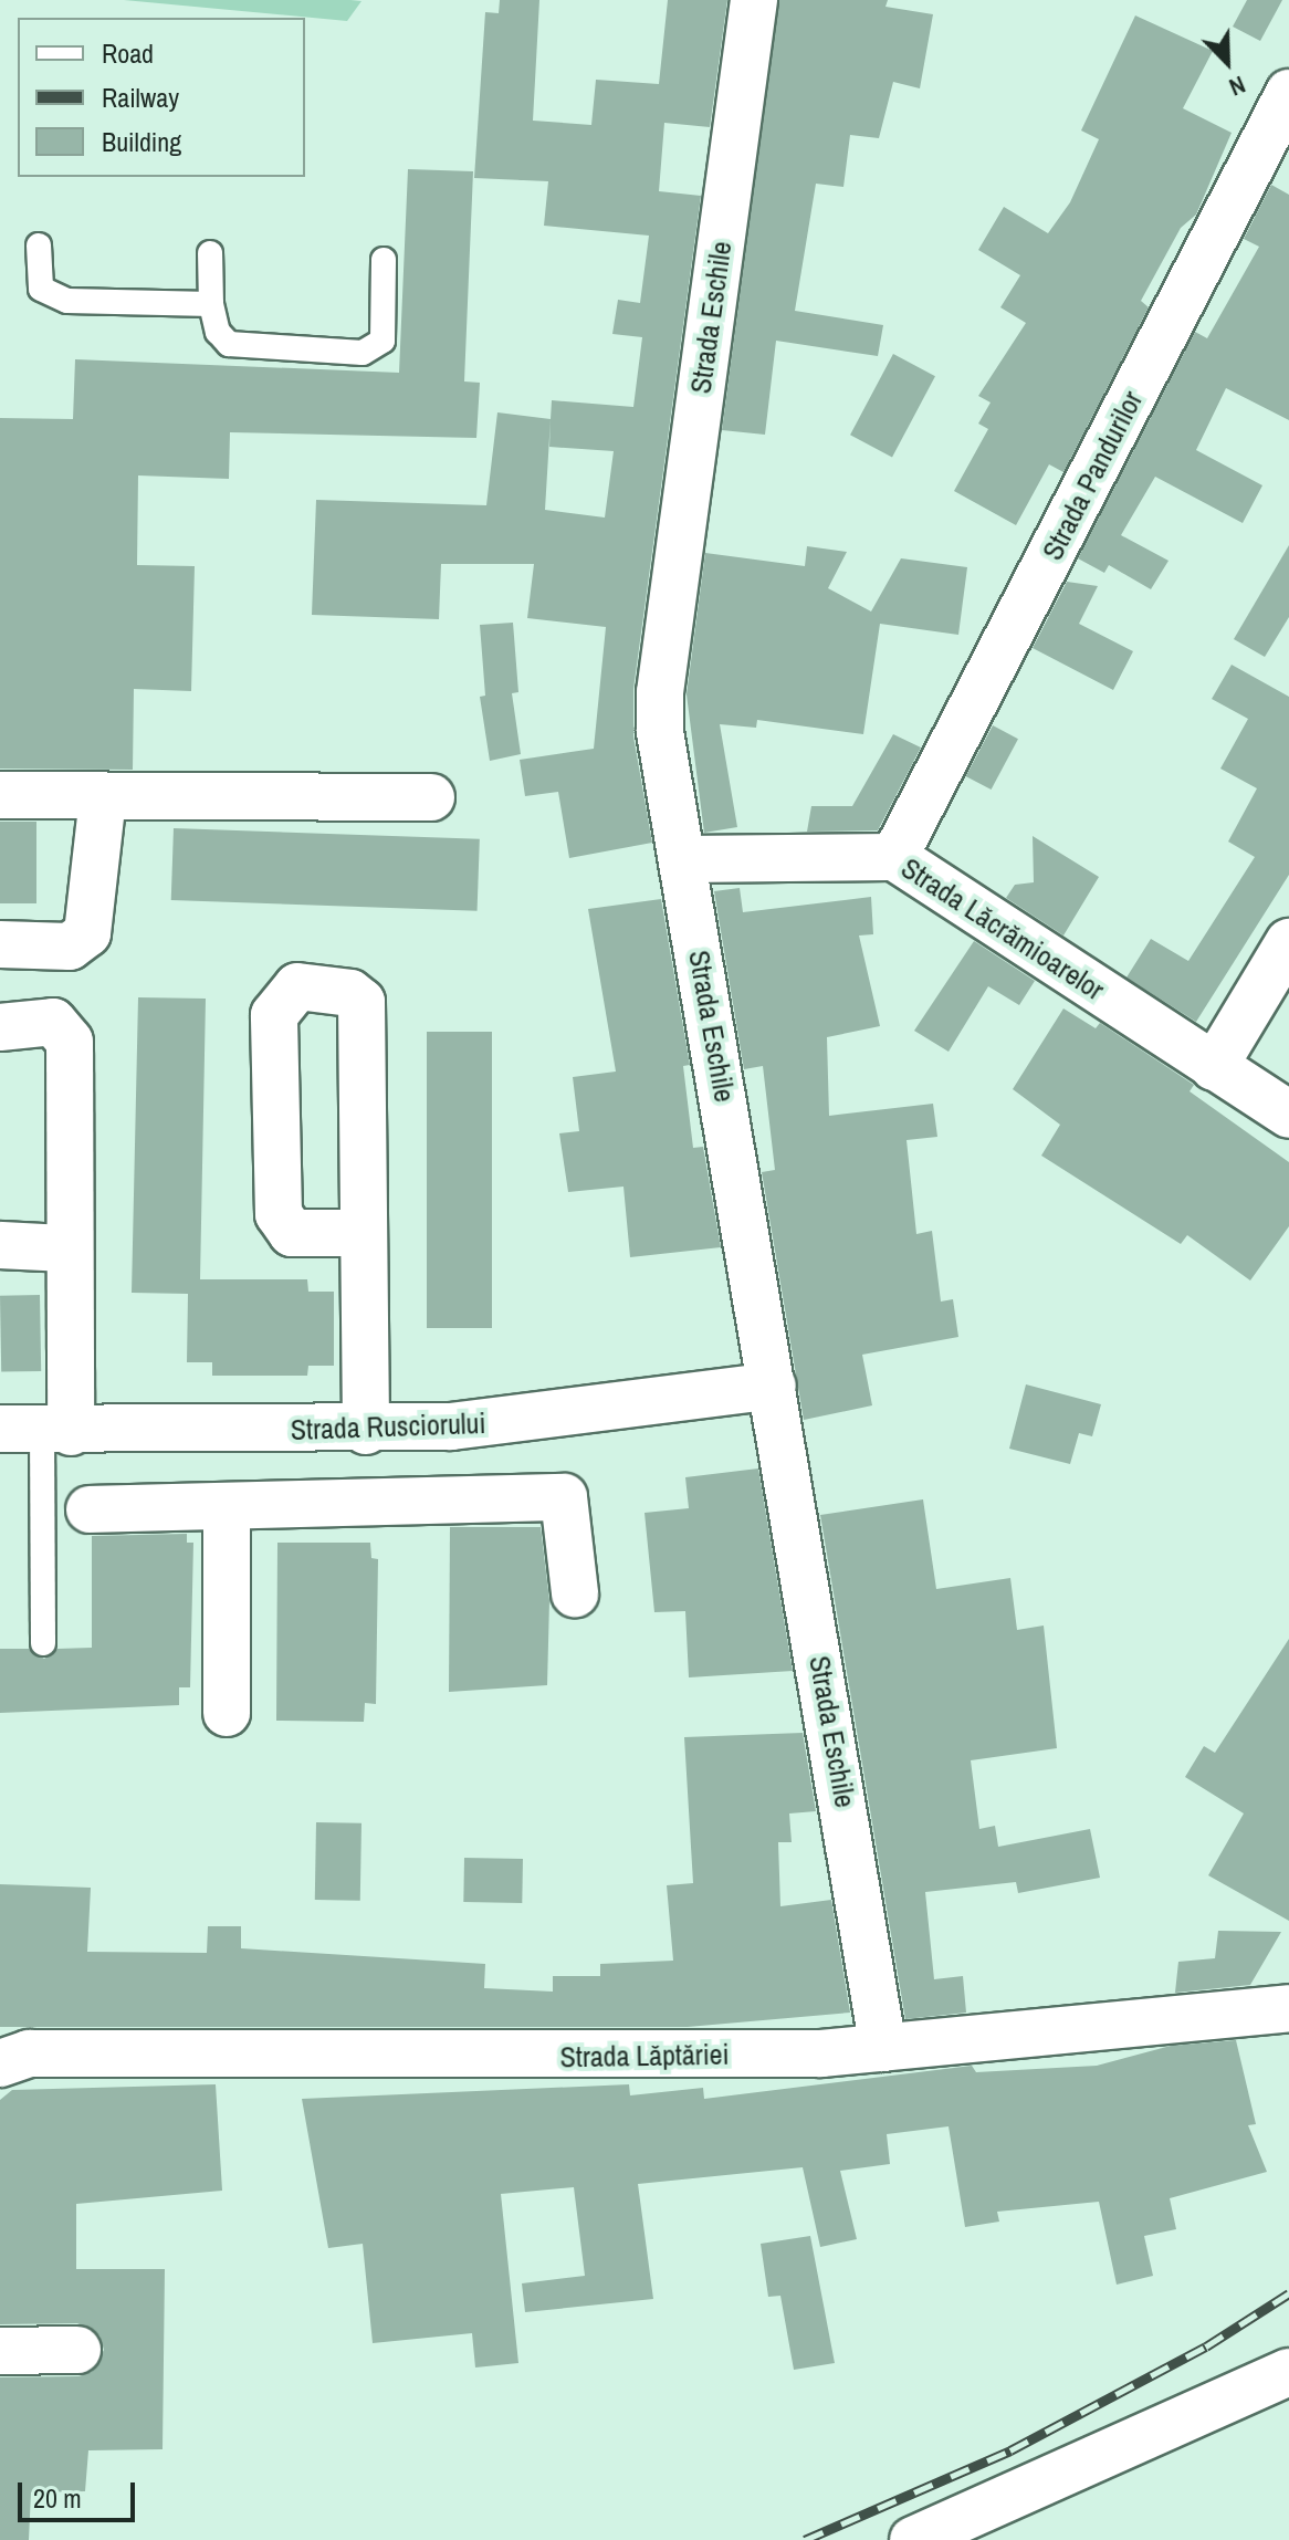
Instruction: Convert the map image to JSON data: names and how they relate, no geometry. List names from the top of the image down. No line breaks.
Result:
{"streets":{"street":["Strada Eschile","Strada Pandurilor","Strada Lăcrămioarelor","Strada Rusciorului","Strada Lăptăriei"]},"crossings":[["Strada Eschile","Strada Lăcrămioarelor"],["Strada Eschile","Strada Rusciorului"],["Strada Eschile","Strada Lăptăriei"],["Strada Pandurilor","Strada Lăcrămioarelor"]],"legend":["Road","Railway","Building"],"scale_bar":"20 m","north":"bottom right"}
